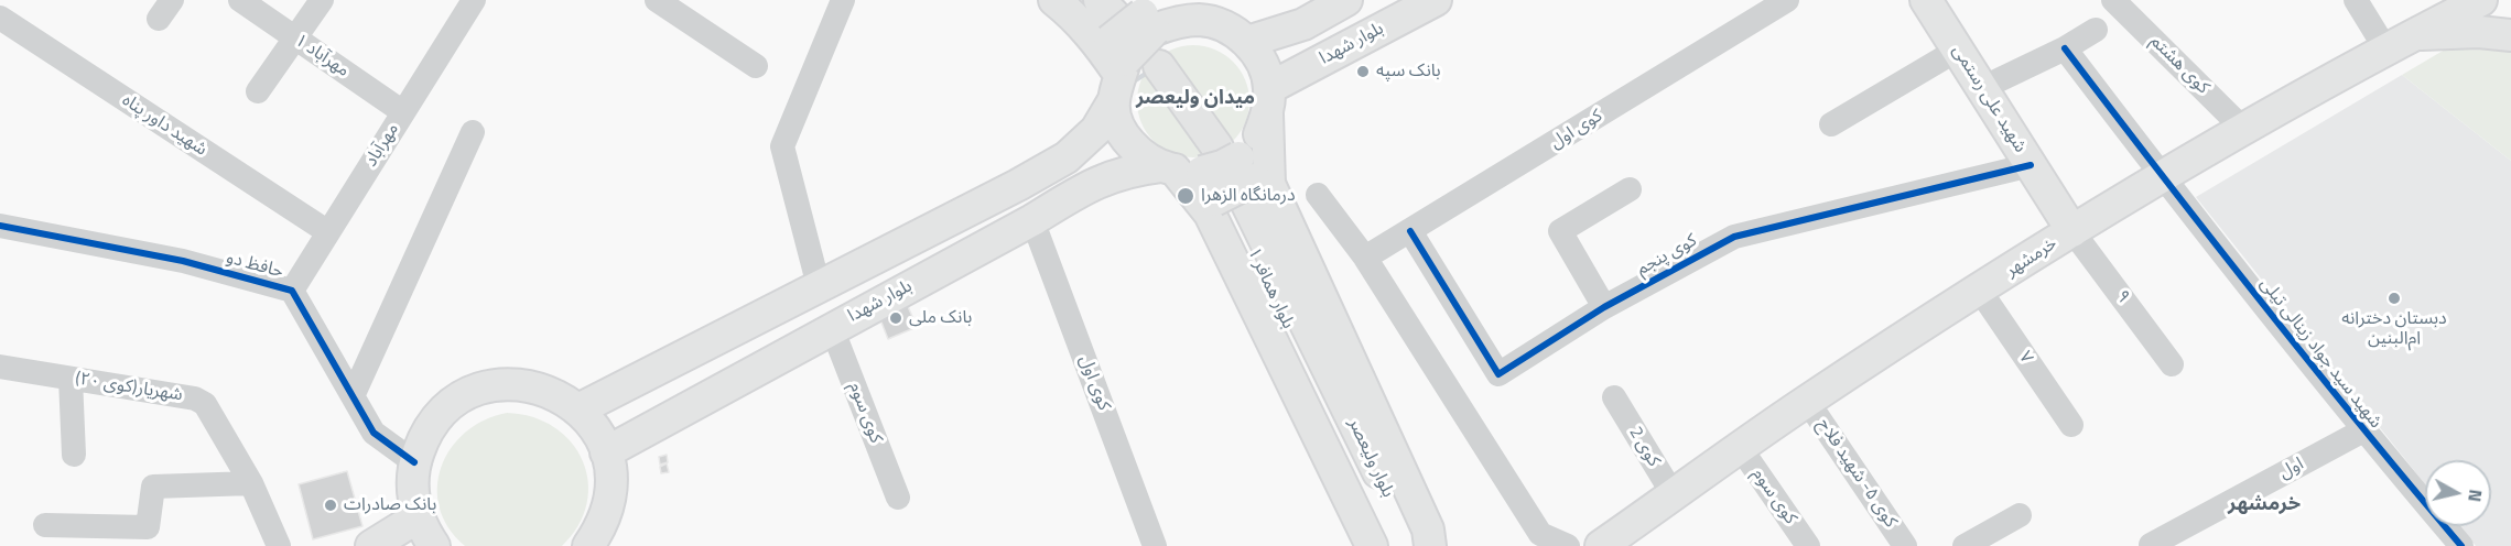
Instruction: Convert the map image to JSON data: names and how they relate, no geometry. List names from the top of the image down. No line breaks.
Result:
{"streets":{"main road":["بلوار شهدا","شهید علی رستمی","خرمشهر","بلوار همافر ۱","بلوار ولیعصر"],"street":["مهرآباد ۱","کوی هشتم","شهید داور پناه","کوی اول","مهرآباد","کوی پنجم","حافظ دو","۹","شهید سید جواد زینالی تیلی","۷","شهریار(کوی ۲۰)","کوی سوم","کوی 2","اول","کوی ۵- شهید فلاح"]},"crossings":[["بلوار شهدا","کوی اول"],["بلوار شهدا","بلوار همافر ۱"],["بلوار شهدا","کوی سوم"],["مهرآباد ۱","مهرآباد"],["کوی هشتم","خرمشهر"],["شهید علی رستمی","کوی پنجم"],["شهید علی رستمی","خرمشهر"],["شهید علی رستمی","۹"],["شهید داور پناه","مهرآباد"],["کوی اول","کوی پنجم"],["مهرآباد","حافظ دو"],["خرمشهر","۹"],["خرمشهر","شهید سید جواد زینالی تیلی"],["خرمشهر","۷"],["خرمشهر","کوی سوم"],["خرمشهر","کوی 2"],["خرمشهر","کوی ۵- شهید فلاح"],["بلوار همافر ۱","بلوار ولیعصر"],["شهید سید جواد زینالی تیلی","اول"]],"districts":["میدان ولیعصر","خرمشهر"],"places":["بانک سپه","درمانگاه الزهرا","دبستان دخترانه ام‌البنین","بانک ملی","بانک صادرات"],"north":"right"}
